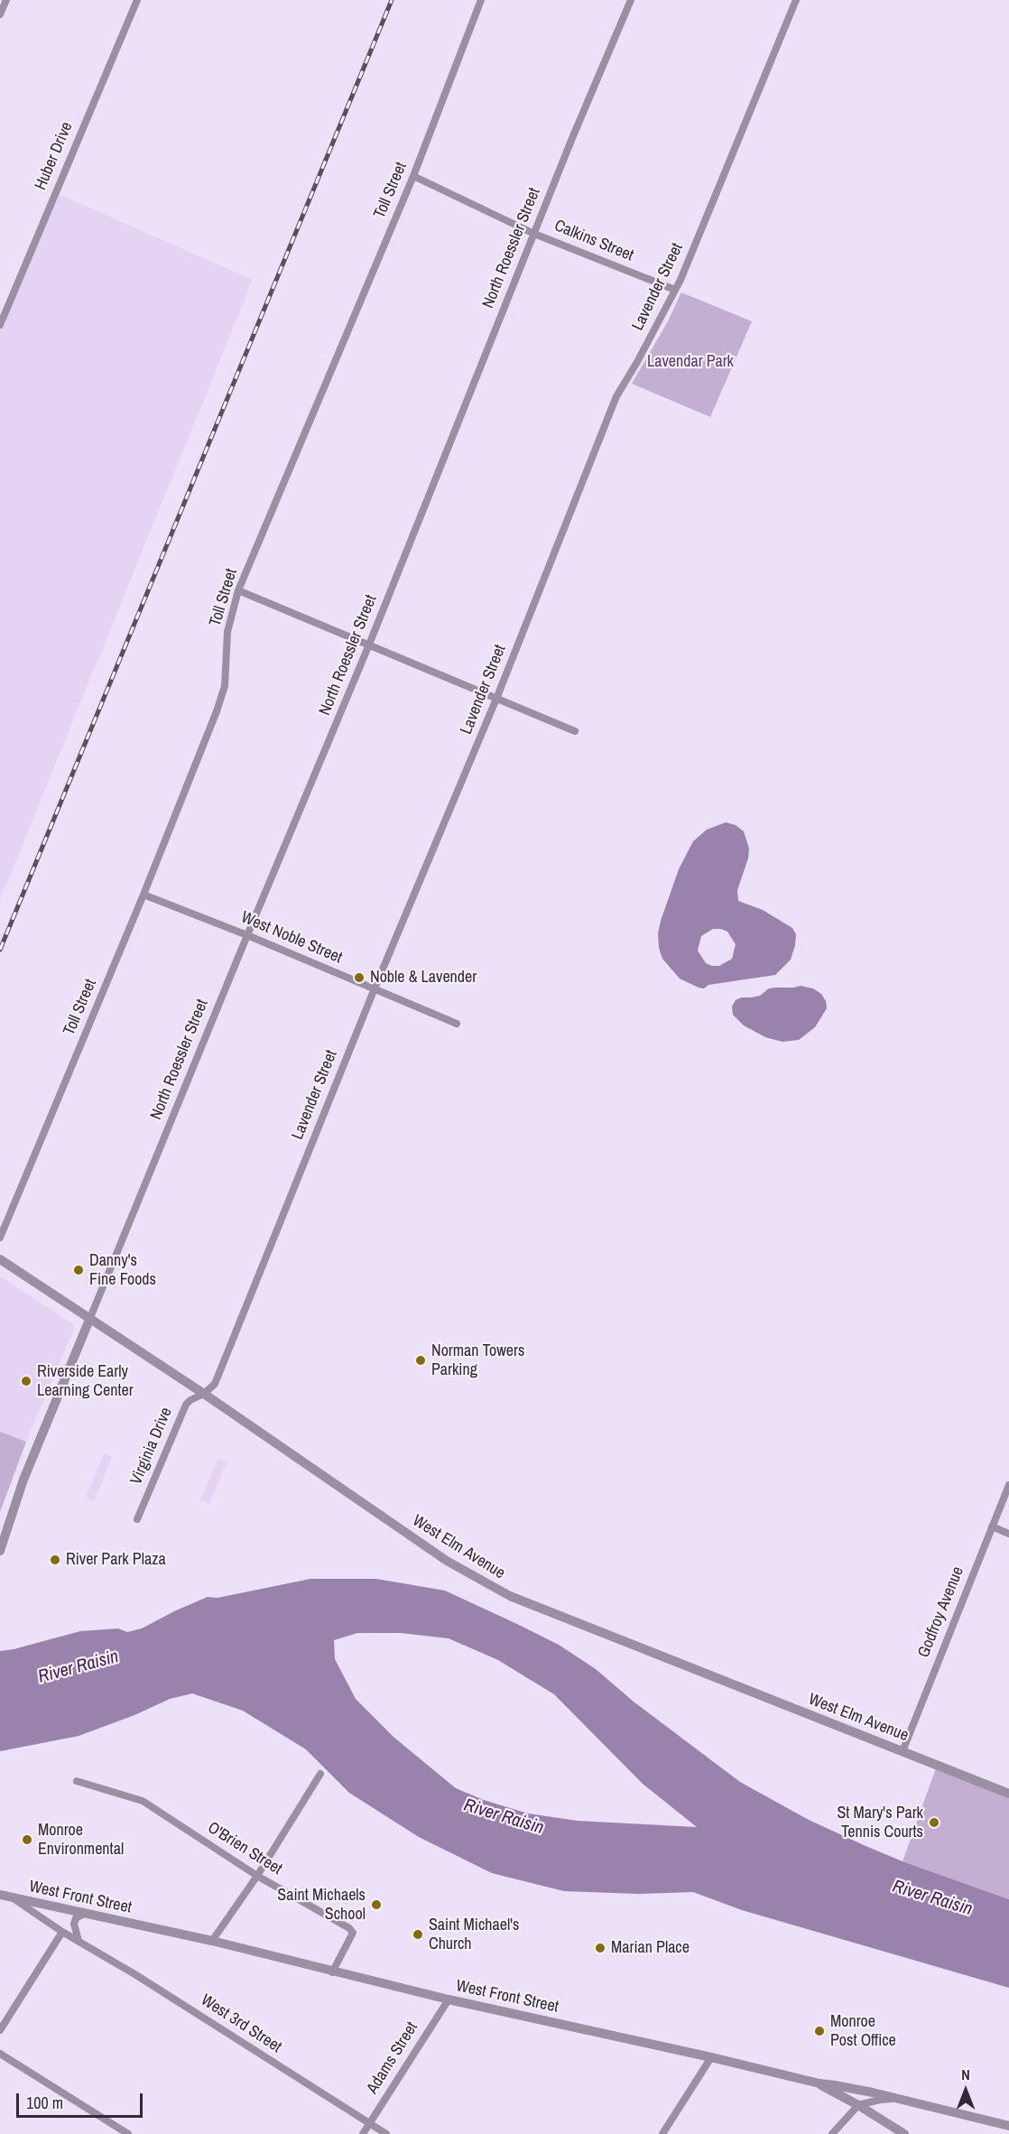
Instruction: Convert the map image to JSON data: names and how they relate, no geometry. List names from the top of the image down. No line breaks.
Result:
{"streets":{"street":["Huber Drive","Toll Street","Calkins Street","North Roessler Street","Lavender Street","West Noble Street","Virginia Drive","West Elm Avenue","Godfroy Avenue","O'Brien Street","West Front Street","West 3rd Street","Adams Street"]},"crossings":[["Toll Street","Calkins Street"],["Toll Street","West Noble Street"],["Calkins Street","North Roessler Street"],["Calkins Street","Lavender Street"],["North Roessler Street","West Noble Street"],["North Roessler Street","West Elm Avenue"],["Lavender Street","West Noble Street"],["Lavender Street","Virginia Drive"],["Lavender Street","West Elm Avenue"],["Virginia Drive","West Elm Avenue"],["West Elm Avenue","Godfroy Avenue"],["O'Brien Street","West Front Street"],["West Front Street","West 3rd Street"],["West Front Street","Adams Street"],["West 3rd Street","Adams Street"]],"water":["River Raisin"],"parks":["Lavendar Park"],"places":["Noble & Lavender","Danny's Fine Foods","Norman Towers Parking","Riverside Early Learning Center","River Park Plaza","St Mary's Park Tennis Courts","Monroe Environmental","Saint Michaels School","Saint Michael's Church","Marian Place","Monroe Post Office"],"scale_bar":"100 m","north":"top"}
